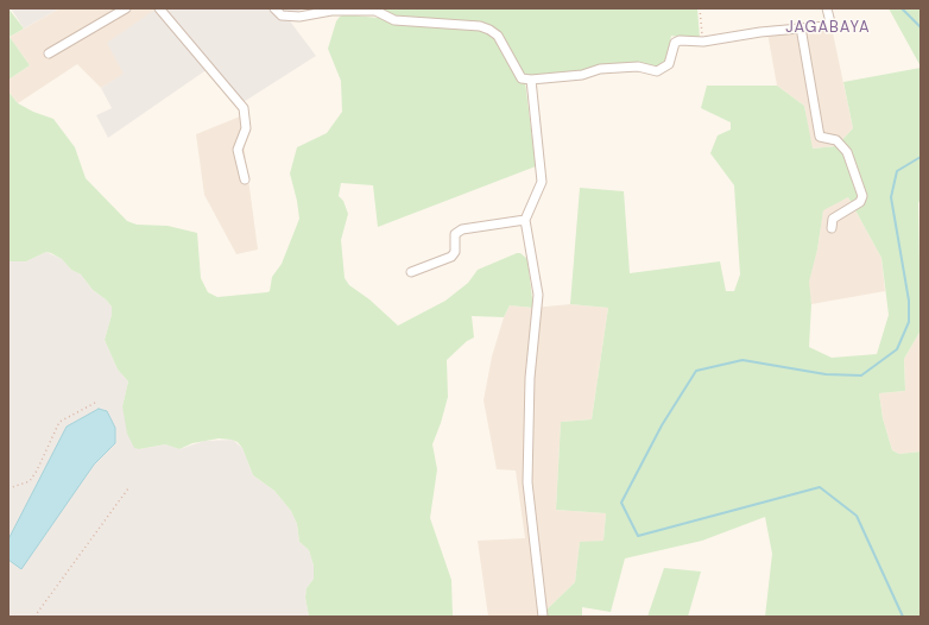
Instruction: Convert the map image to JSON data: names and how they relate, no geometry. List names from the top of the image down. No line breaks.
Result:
{"districts":["JAGABAYA"]}
